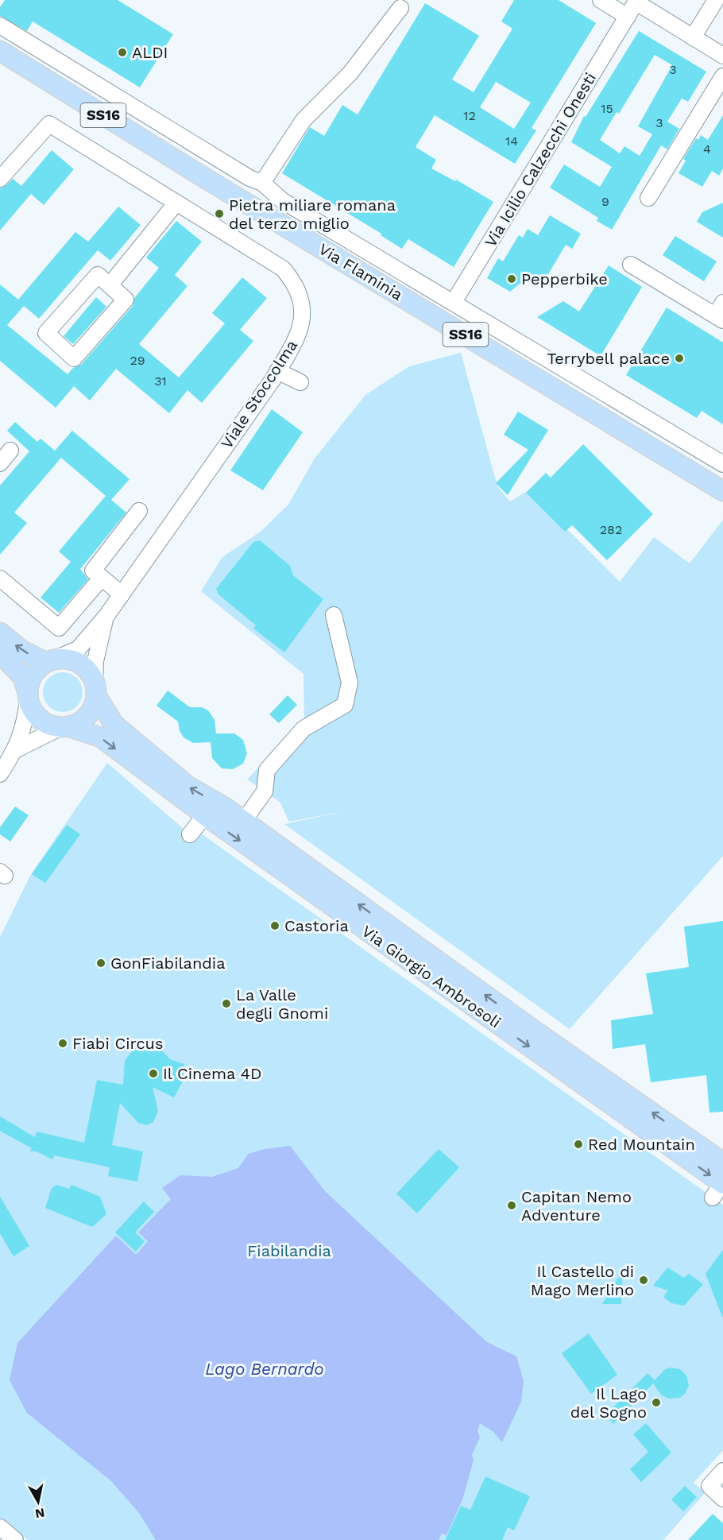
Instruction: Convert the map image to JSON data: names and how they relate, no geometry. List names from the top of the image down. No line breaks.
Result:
{"streets":{"main road":["SS16","Via Flaminia","Via Giorgio Ambrosoli"],"street":["Via Icilio Calzecchi Onesti","Viale Stoccolma"]},"crossings":[["Via Icilio Calzecchi Onesti","Via Flaminia"],["Viale Stoccolma","Via Giorgio Ambrosoli"]],"water":["Lago Bernardo"],"parks":["Fiabilandia"],"places":["ALDI","Pietra miliare romana del terzo miglio","Pepperbike","Terrybell palace","Castoria","GonFiabilandia","La Valle degli Gnomi","Fiabi Circus","Il Cinema 4D","Red Mountain","Capitan Nemo Adventure","Il Castello di Mago Merlino","Il Lago del Sogno"],"house_numbers":["3","15","12","3","14","4","9","29","31","282"],"north":"bottom"}
